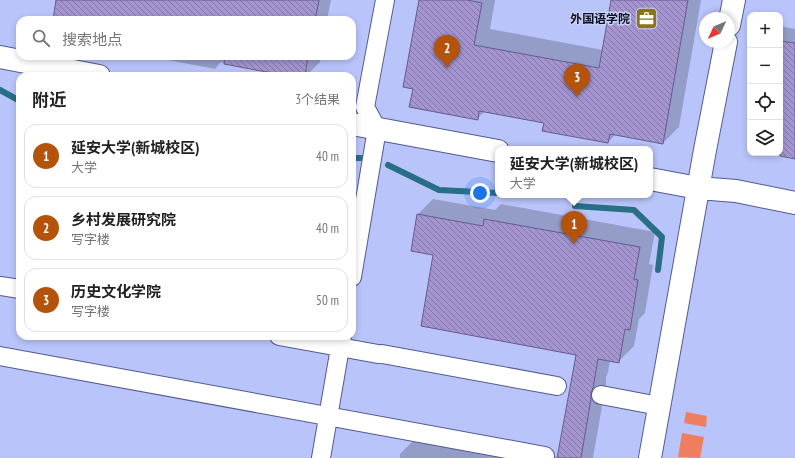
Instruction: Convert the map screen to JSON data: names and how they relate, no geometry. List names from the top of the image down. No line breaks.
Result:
{"places":{"office":["外国语学院"]},"north":"bottom left","page":{"map_buttons":["+","−"],"search":"搜索地点","pins":["2","3","1"],"heading":["附近","3个结果"],"list":[{"mark":"1","name":"延安大学(新城校区)","note":"大学","value":"40 m"},{"mark":"2","name":"乡村发展研究院","note":"写字楼","value":"40 m"},{"mark":"3","name":"历史文化学院","note":"写字楼","value":"50 m"}],"popup":["延安大学(新城校区)","大学"]}}
